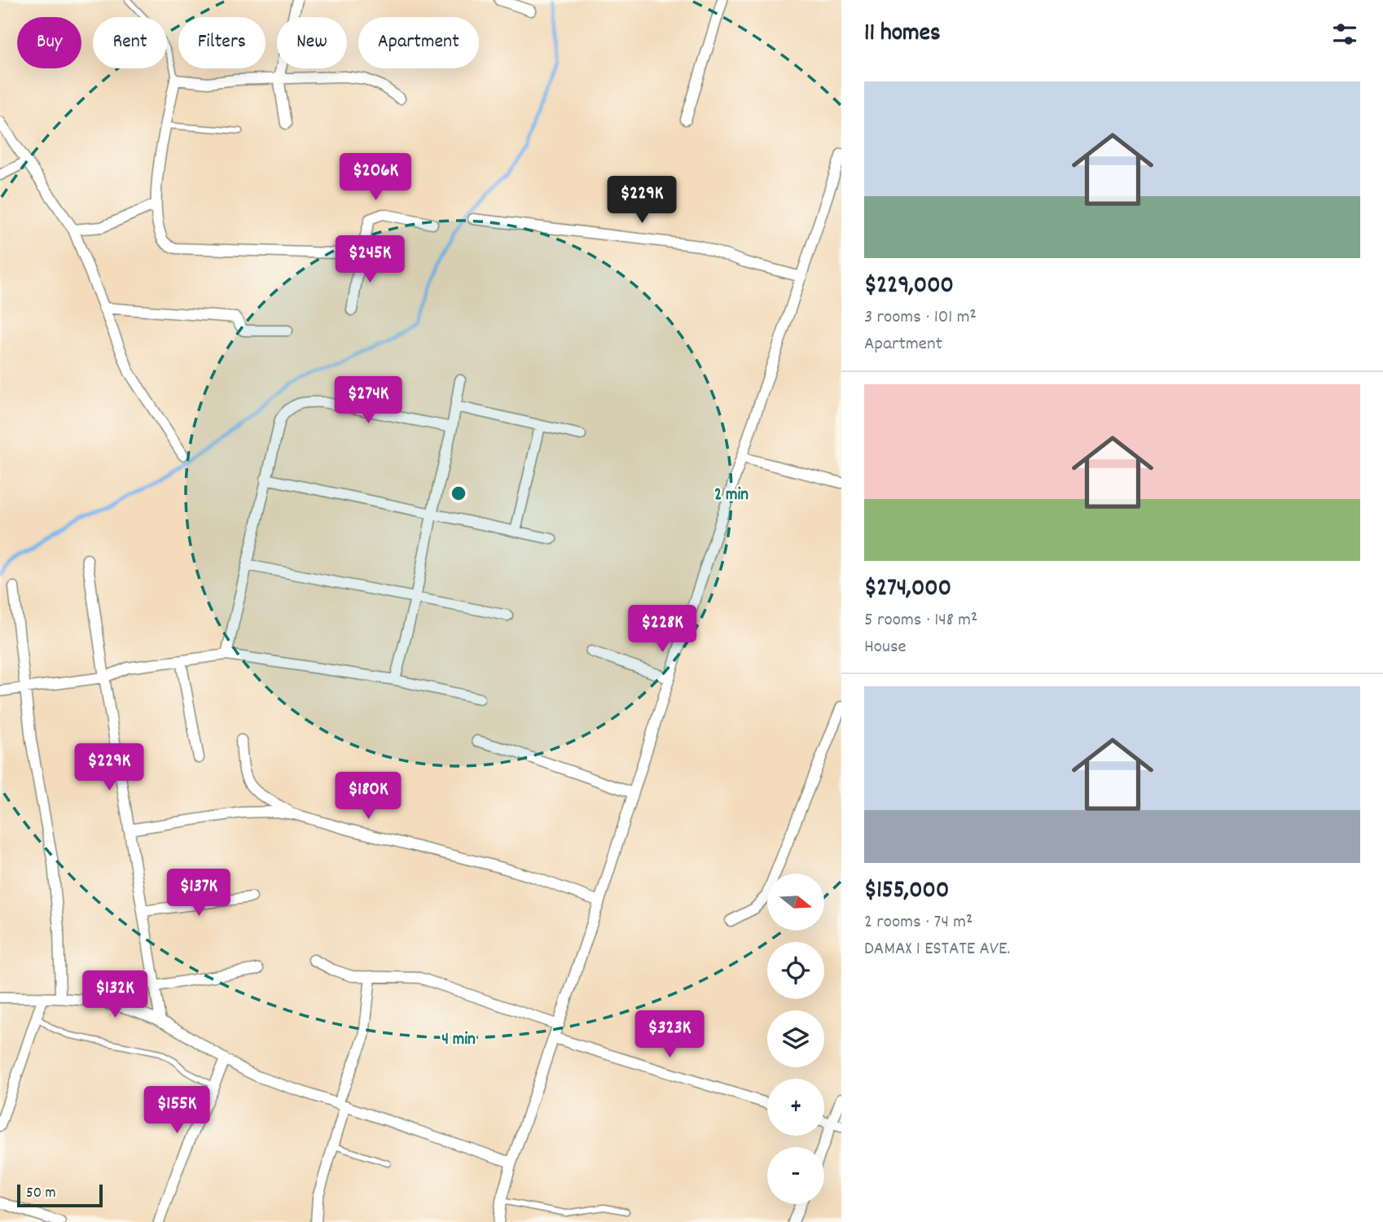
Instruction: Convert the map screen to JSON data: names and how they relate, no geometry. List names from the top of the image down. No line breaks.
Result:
{"scale_bar":"50 m","north":"right","page":{"heading":"11 homes","chip":["Buy","Rent","Filters","New","Apartment"],"list":[{"name":"$229,000","note":"3 rooms · 101 m² · Apartment"},{"name":"$274,000","note":"5 rooms · 148 m² · House"},{"name":"$155,000","note":"2 rooms · 74 m² · DAMAX 1 ESTATE AVE."}],"price":["$206K","$229K","$245K","$274K","$228K","$229K","$180K","$137K","$132K","$323K","$155K"],"map_buttons":["+","−"],"scale":"50 m"},"rings":["2 min","4 min"]}
